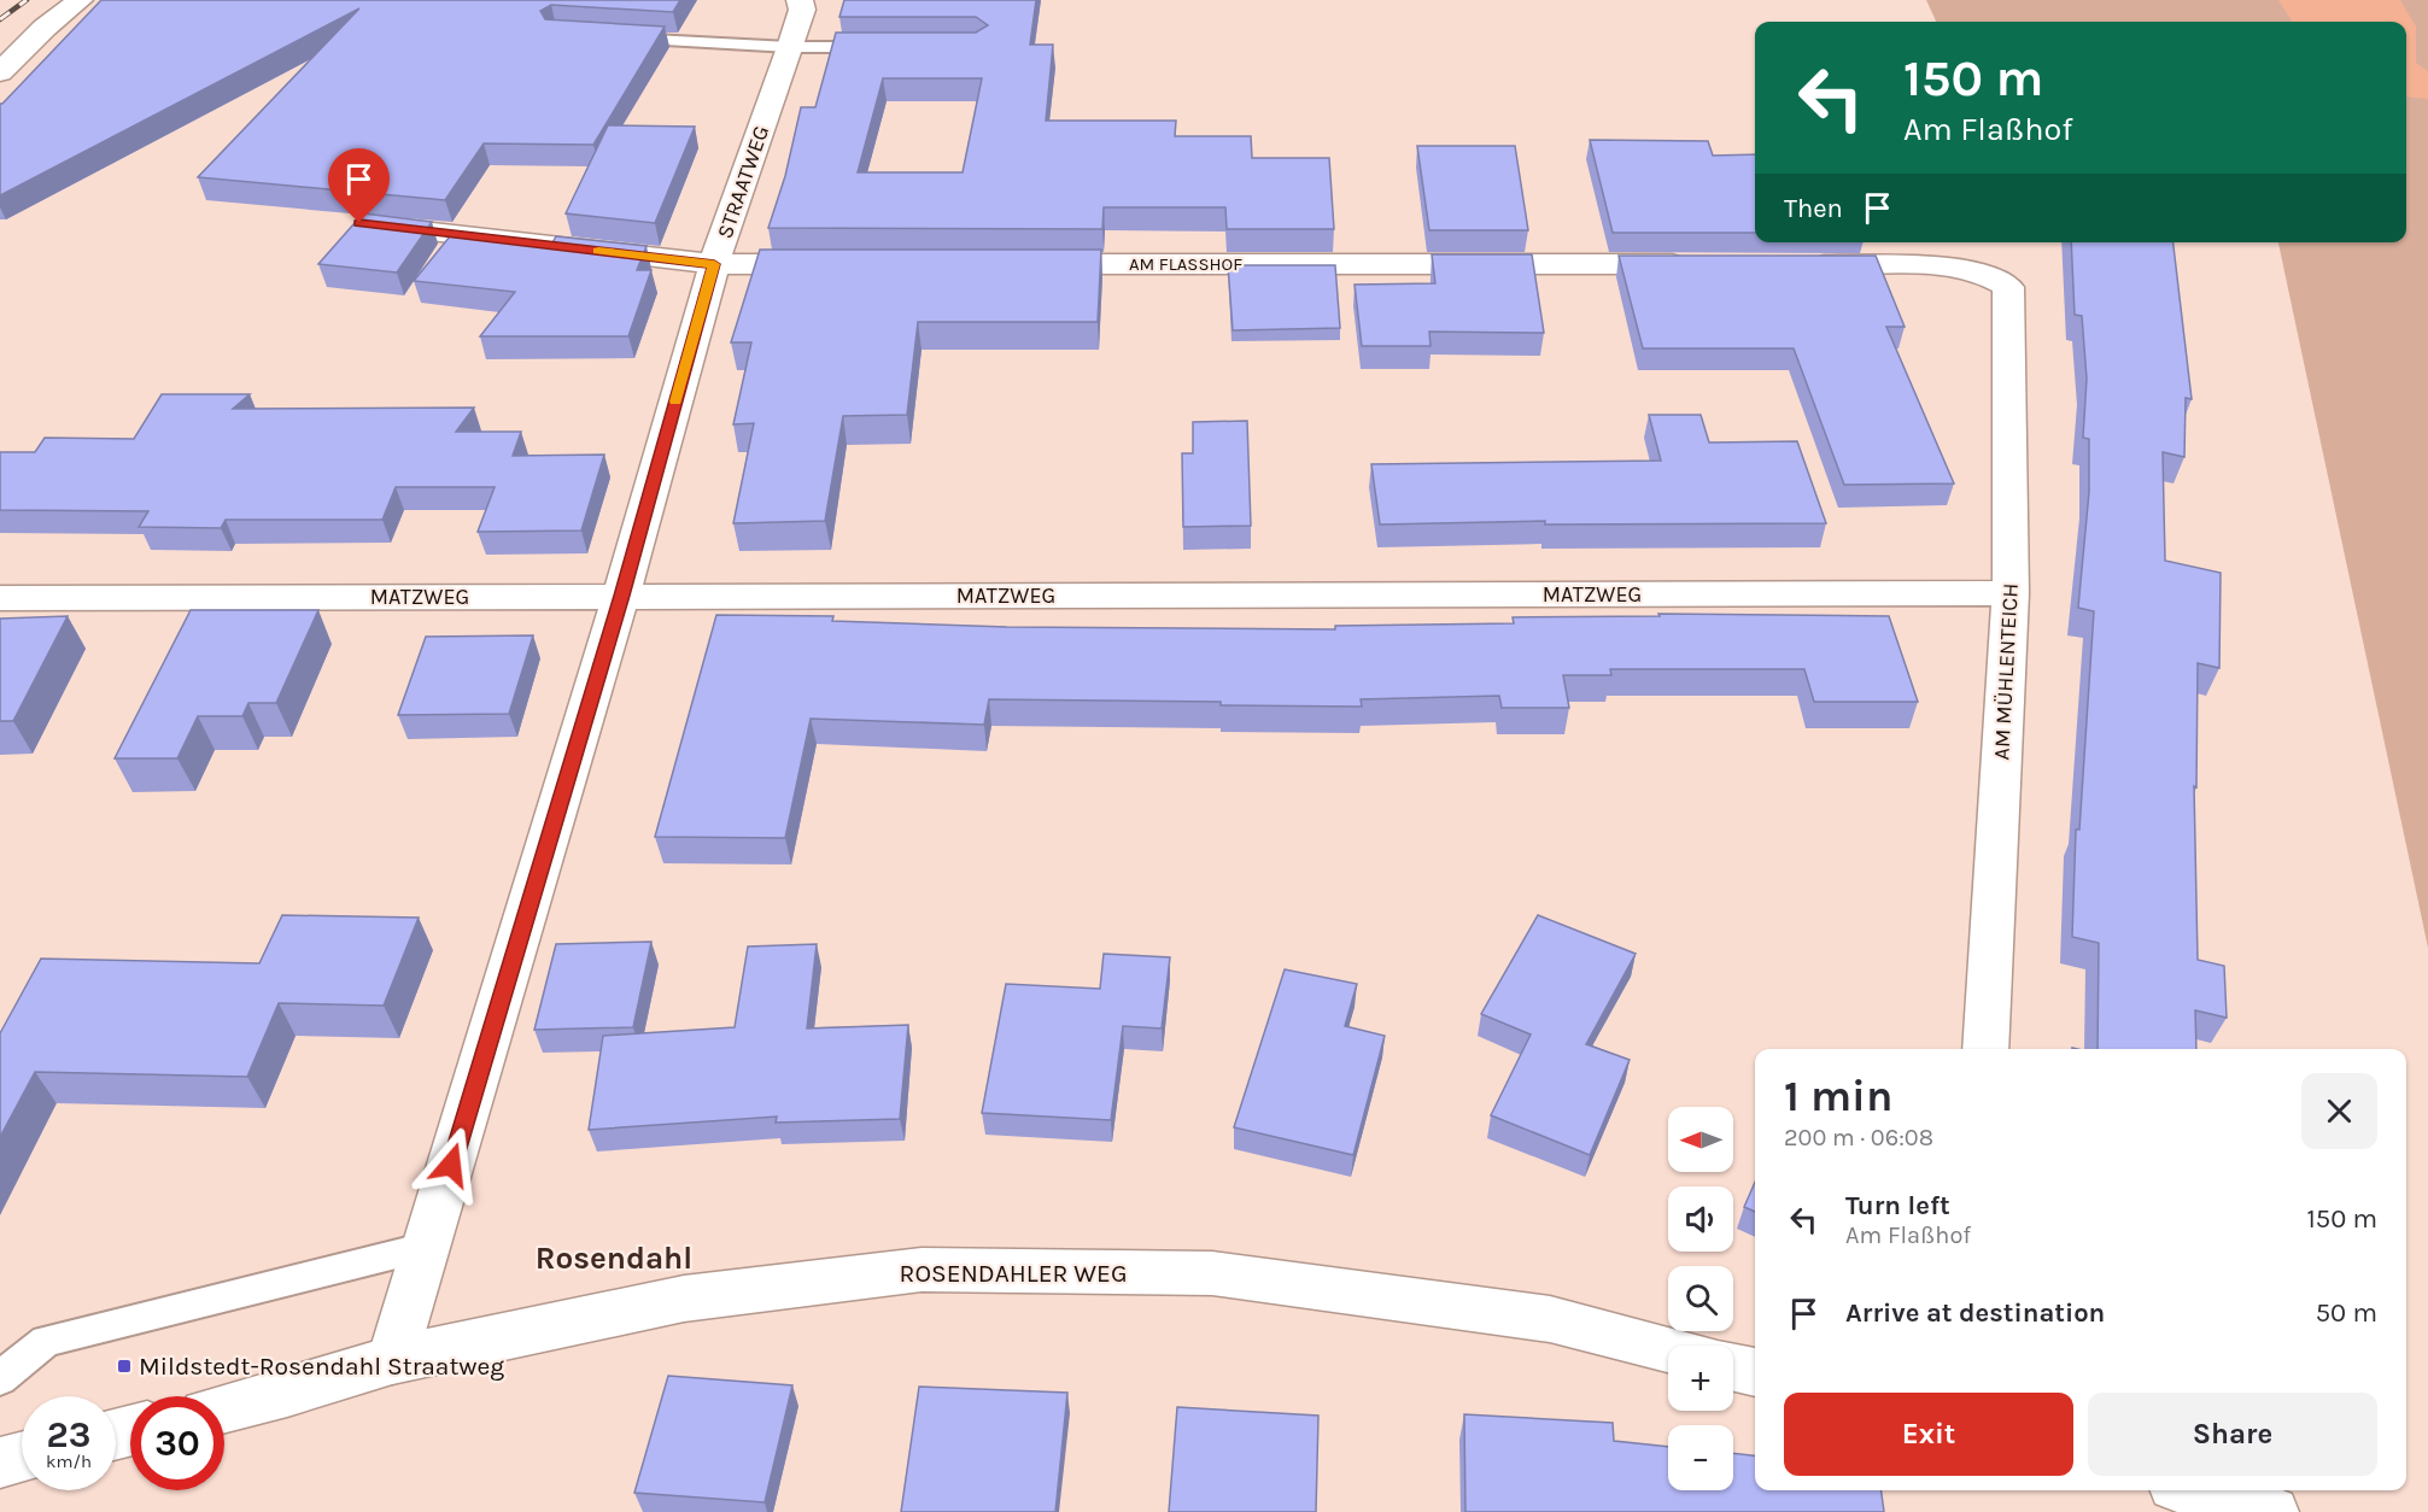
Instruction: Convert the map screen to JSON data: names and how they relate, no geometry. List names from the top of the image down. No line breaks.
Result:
{"streets":{"street":["STRAATWEG","AM FLASSHOF","MATZWEG","AM MÜHLENTEICH","ROSENDAHLER WEG"]},"crossings":[["STRAATWEG","MATZWEG"],["STRAATWEG","ROSENDAHLER WEG"],["MATZWEG","AM MÜHLENTEICH"]],"districts":["Rosendahl"],"places":{"transit":["Mildstedt-Rosendahl Straatweg"]},"north":"left","page":{"turn":["150 m","Am Flaßhof"],"then":"Then","heading":["1 min","200 m · 06:08"],"map_buttons":["+","−"],"list":[{"name":"Turn left","note":"Am Flaßhof","value":"150 m"},{"name":"Arrive at destination","value":"50 m"}],"buttons":["Exit","Share"],"speed":"23 km/h","limit":"30"}}
